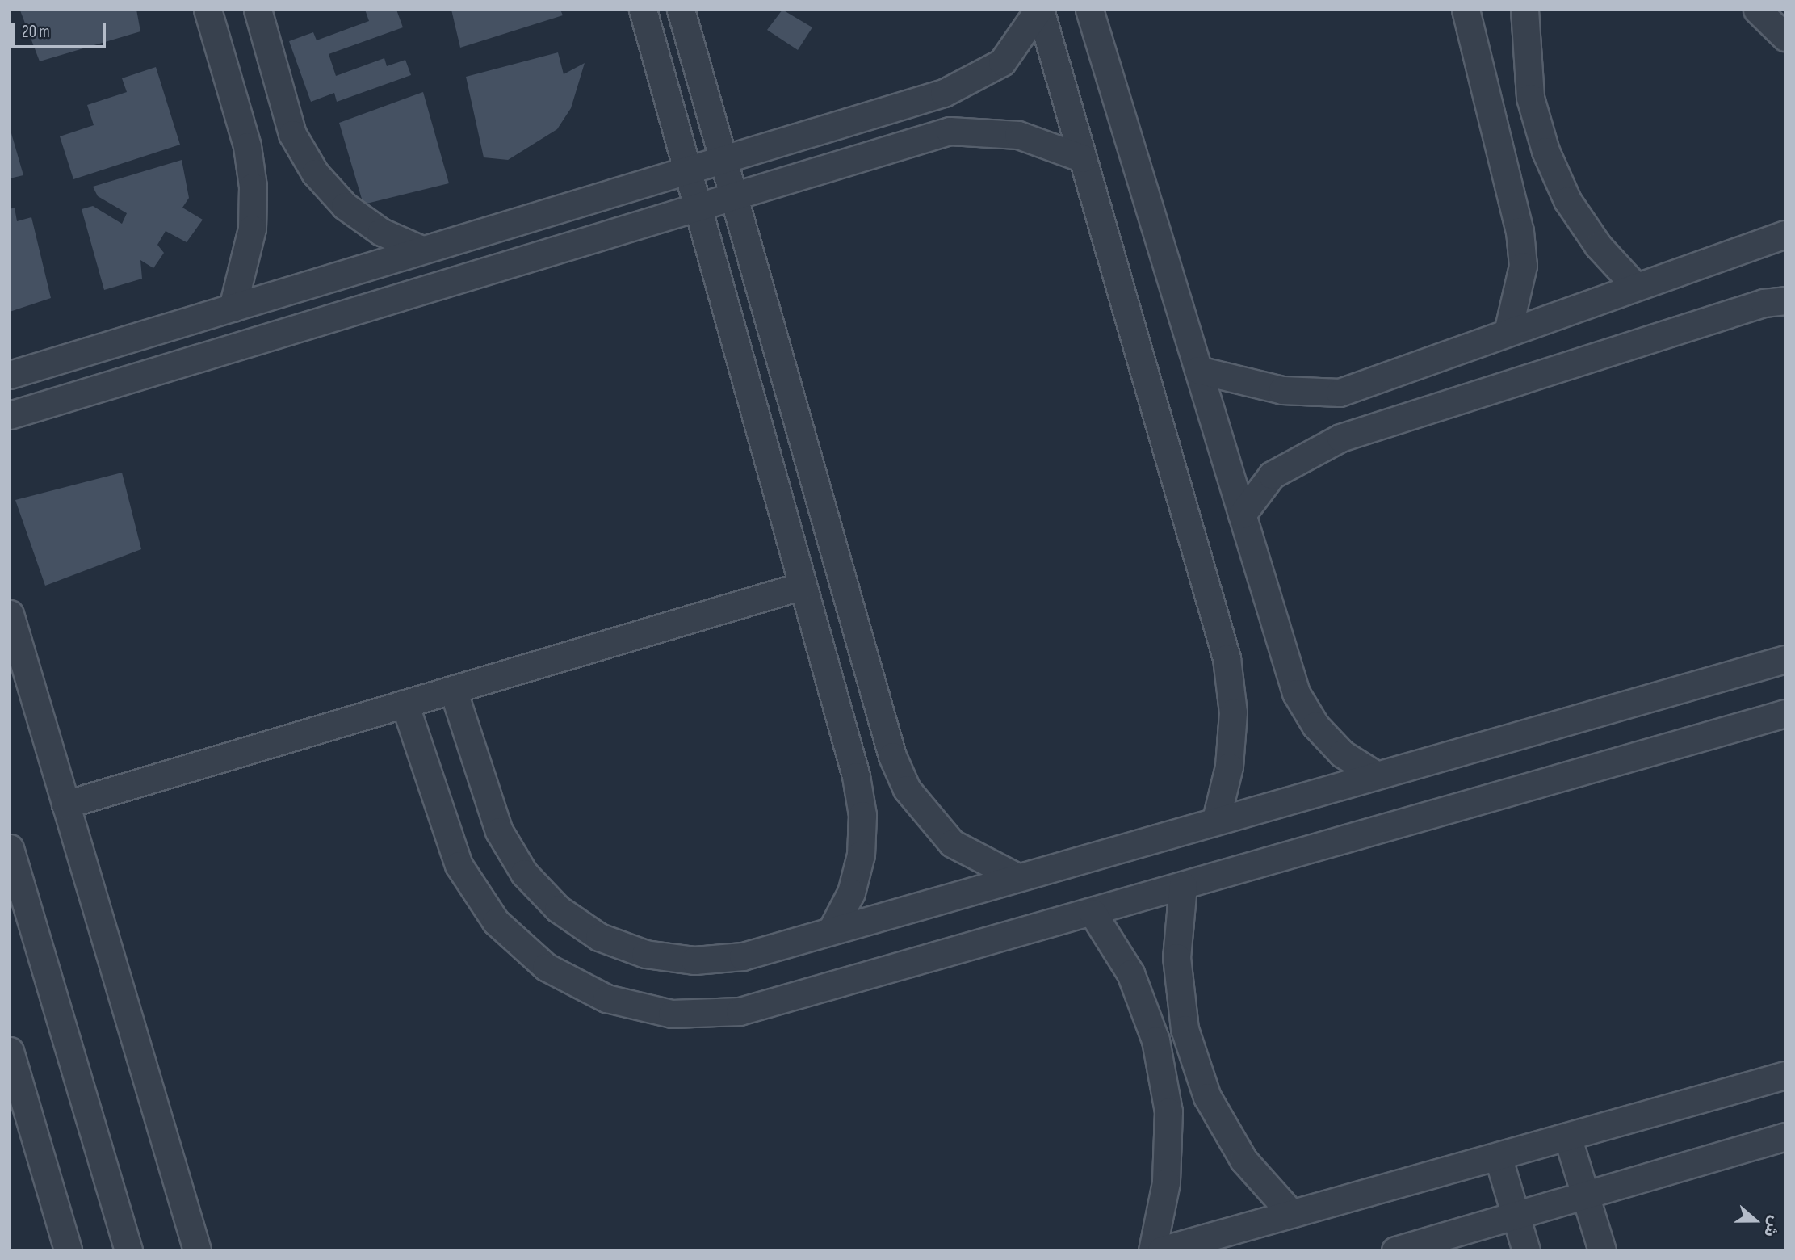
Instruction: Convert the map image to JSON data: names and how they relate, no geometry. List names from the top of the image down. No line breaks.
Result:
{"scale_bar":"20 m","north":"right"}
